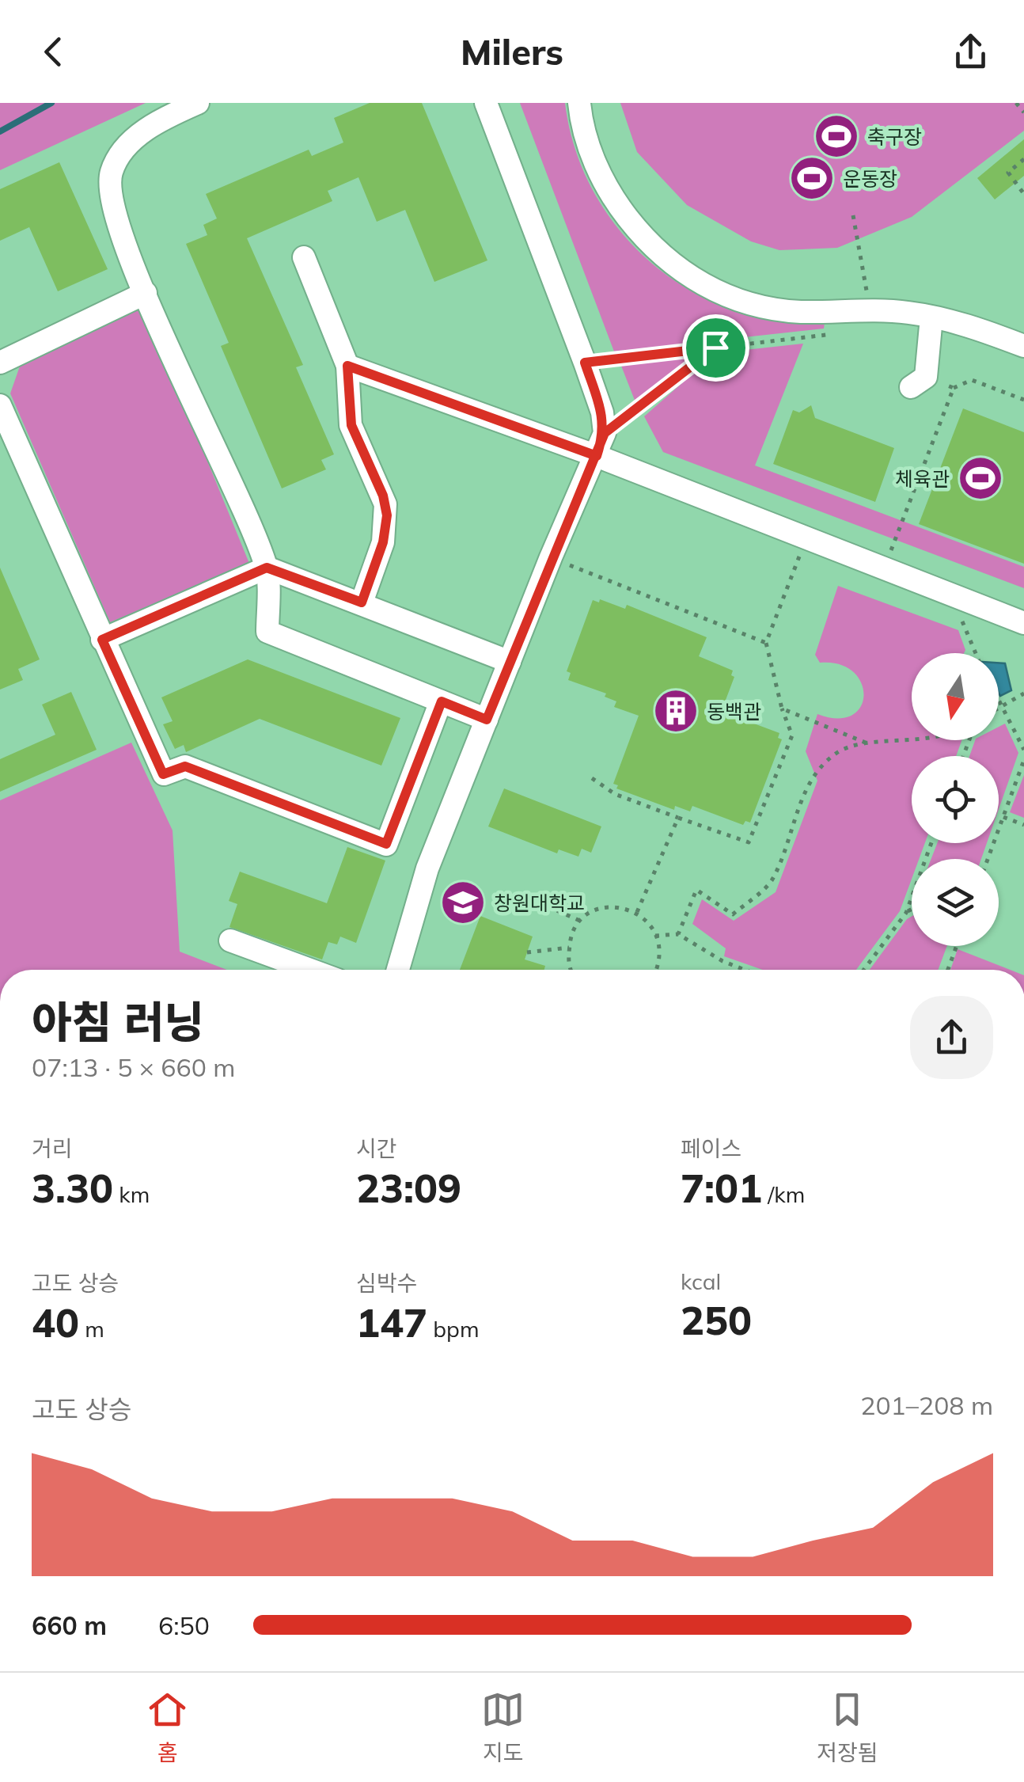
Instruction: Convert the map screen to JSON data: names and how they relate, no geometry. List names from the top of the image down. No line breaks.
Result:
{"places":{"sports":["축구장","운동장","체육관"],"building":["동백관"],"school or university":["창원대학교"]},"north":"bottom","page":{"header":"Milers","heading":["아침 러닝","07:13 · 5 × 660 m"],"stats":[["거리","3.30 km"],["시간","23:09"],["페이스","7:01 /km"],["고도 상승","40 m"],["심박수","147 bpm"],["kcal","250"]],"chart":["고도 상승","201–208 m"],"list":[{"name":"660 m","note":"6:50"}],"tabs":["홈","지도","저장됨"]}}
